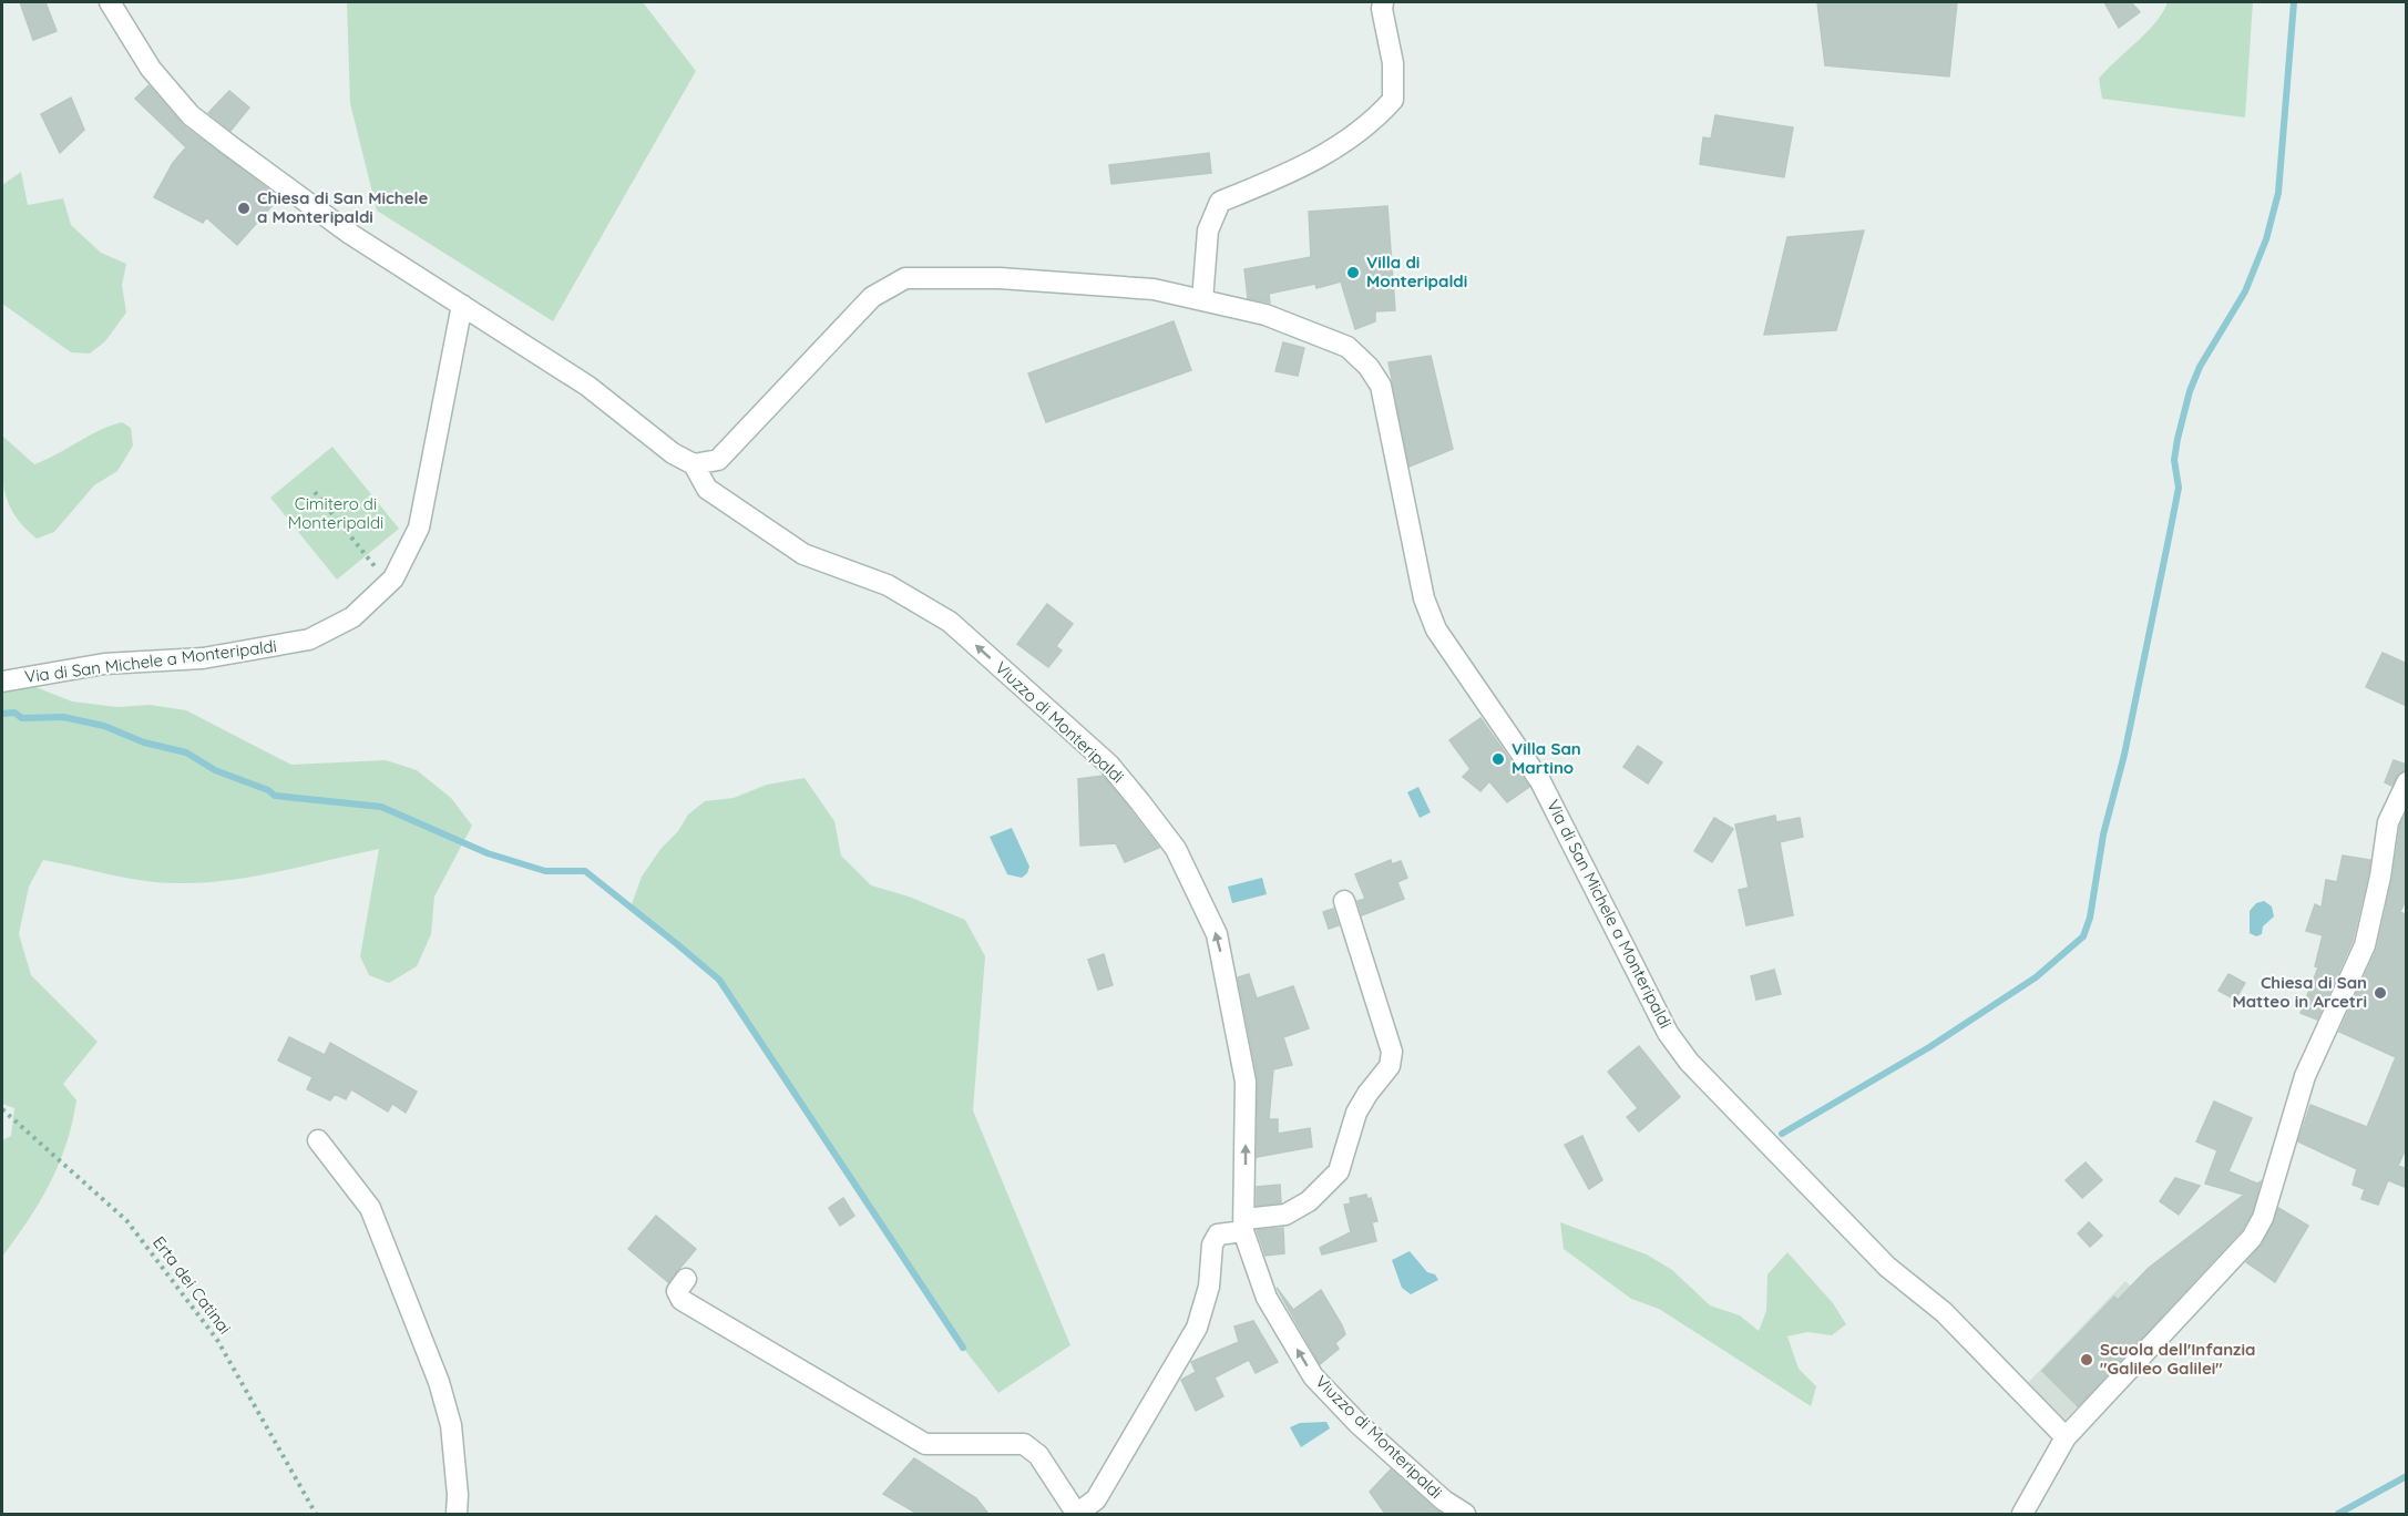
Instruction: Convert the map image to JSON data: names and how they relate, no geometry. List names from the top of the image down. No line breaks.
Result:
{"streets":{"street":["Via di San Michele a Monteripaldi","Viuzzo di Monteripaldi"],"path":["Erta dei Catinai"]},"crossings":[["Via di San Michele a Monteripaldi","Viuzzo di Monteripaldi"]],"one_way":["Viuzzo di Monteripaldi"],"parks":["Cimitero di Monteripaldi"],"places":["Chiesa di San Michele a Monteripaldi","Villa di Monteripaldi","Villa San Martino","Chiesa di San Matteo in Arcetri","Scuola dell'Infanzia \"Galileo Galilei\""]}
